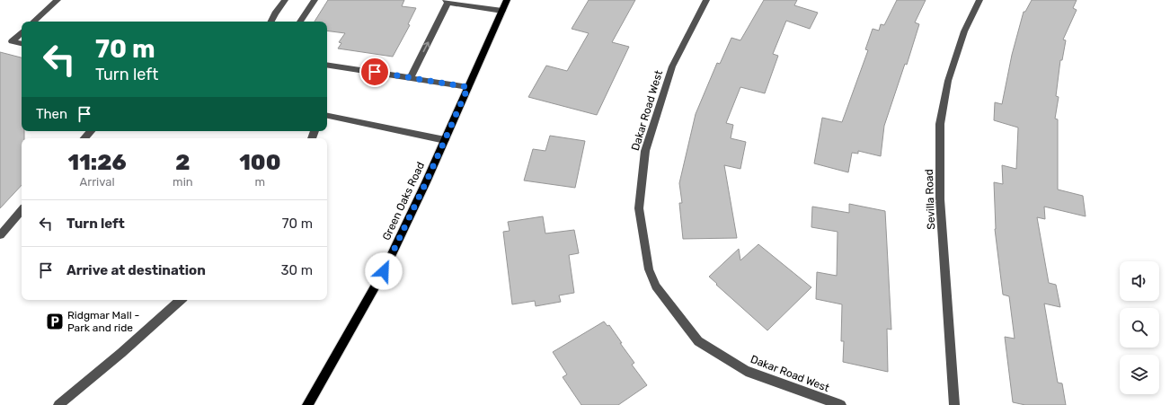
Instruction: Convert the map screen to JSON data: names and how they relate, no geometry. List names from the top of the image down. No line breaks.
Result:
{"streets":{"main road":["Green Oaks Road"],"street":["Dakar Road West","Sevilla Road"]},"places":{"parking":["Ridgmar Mall - Park and ride"]},"page":{"turn":["70 m","Turn left"],"then":"Then","eta":["11:26","Arrival","2","min","100","m"],"list":[{"name":"Turn left","value":"70 m"},{"name":"Arrive at destination","value":"30 m"}]}}
